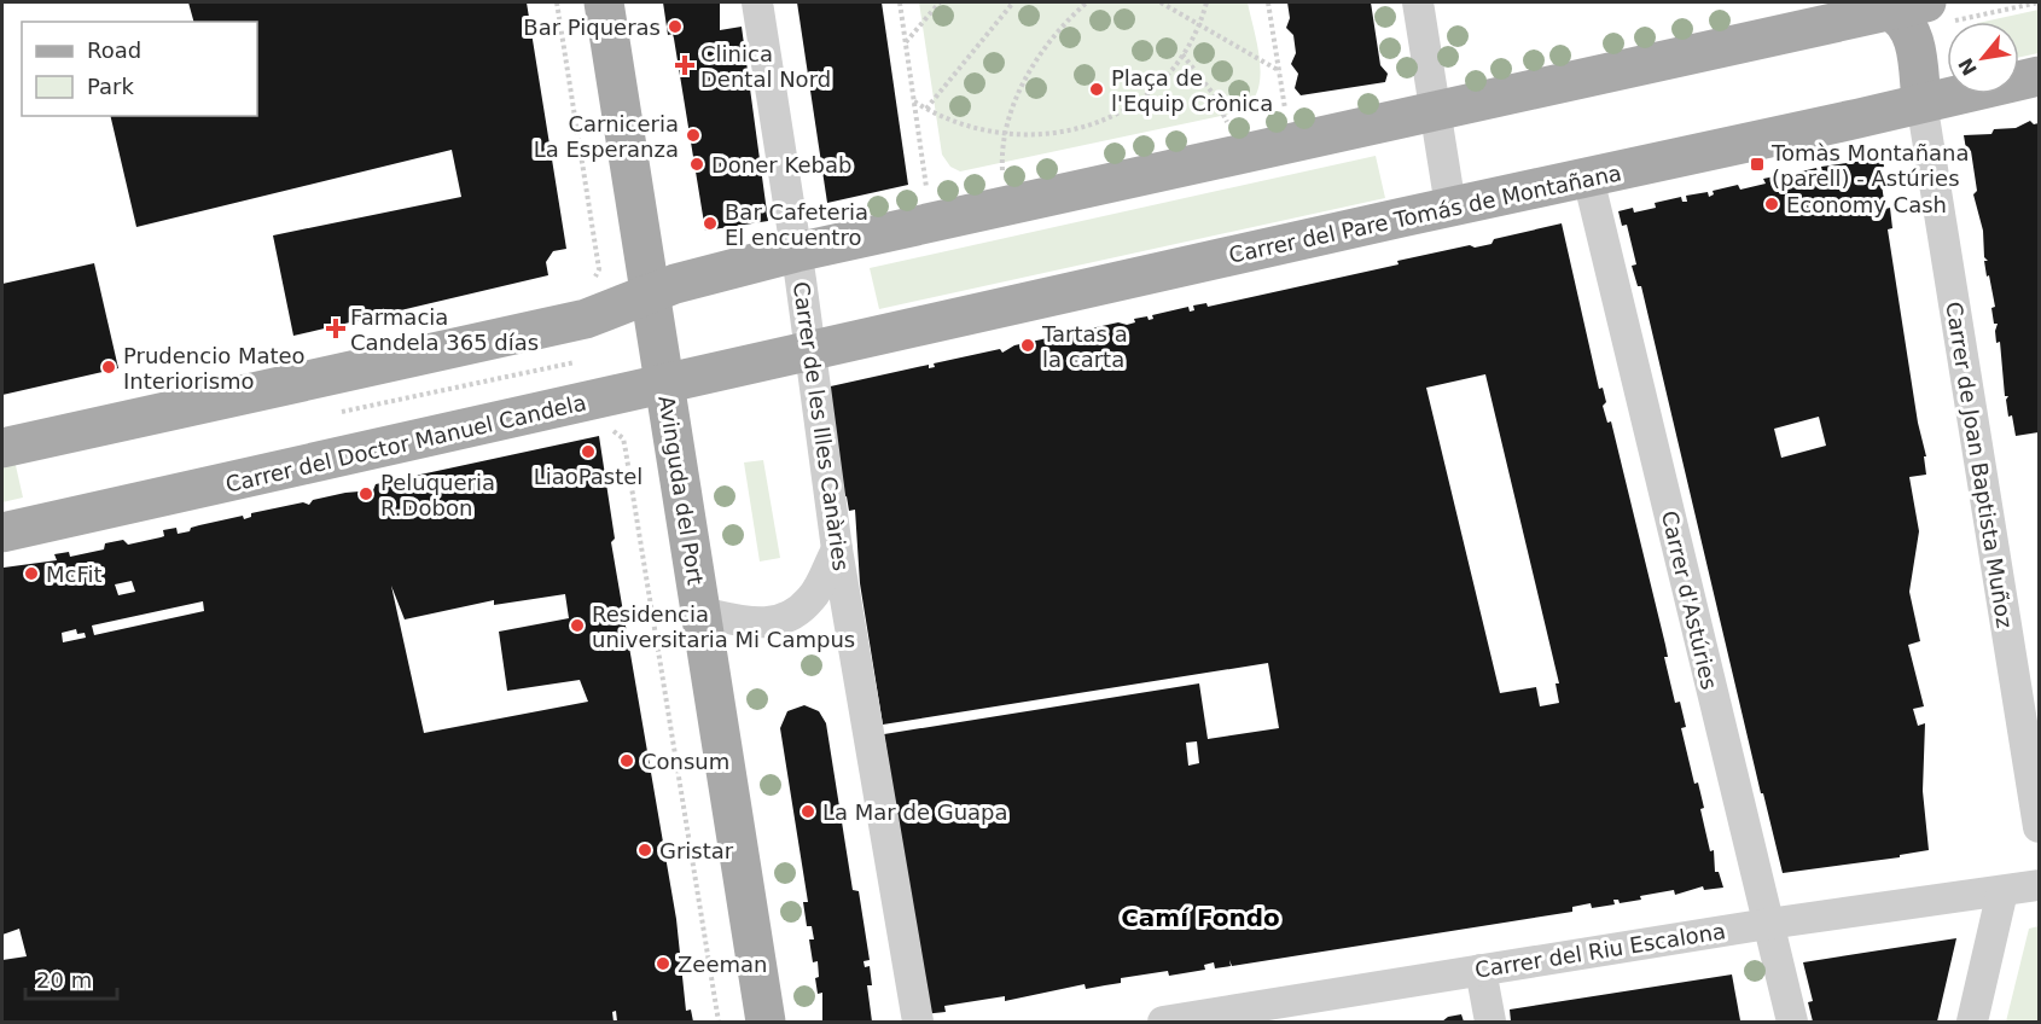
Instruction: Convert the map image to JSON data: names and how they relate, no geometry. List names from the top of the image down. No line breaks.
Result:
{"streets":{"main road":["Carrer del Pare Tomás de Montañana","Carrer del Doctor Manuel Candela","Avinguda del Port"],"street":["Carrer de les Illes Canàries","Carrer de Joan Baptista Muñoz","Carrer d'Astúries","Carrer del Riu Escalona"]},"crossings":[["Carrer del Pare Tomás de Montañana","Carrer de les Illes Canàries"],["Carrer del Pare Tomás de Montañana","Carrer del Doctor Manuel Candela"],["Carrer del Pare Tomás de Montañana","Carrer de Joan Baptista Muñoz"],["Carrer del Pare Tomás de Montañana","Carrer d'Astúries"],["Carrer de les Illes Canàries","Carrer del Doctor Manuel Candela"],["Carrer del Doctor Manuel Candela","Avinguda del Port"],["Carrer d'Astúries","Carrer del Riu Escalona"]],"districts":["Camí Fondo"],"places":{"other":["Bar Piqueras","Plaça de l'Equip Crònica","Carniceria La Esperanza","Doner Kebab","Economy Cash","Bar Cafeteria El encuentro","Tartas a la carta","Prudencio Mateo Interiorismo","LiaoPastel","Peluqueria R.Dobon","McFit","Residencia universitaria Mi Campus","Consum","La Mar de Guapa","Gristar","Zeeman"],"health":["Clinica Dental Nord","Farmacia Candela 365 días"],"transit":["Tomàs Montañana (parell) - Astúries"]},"legend":["Road","Park"],"scale_bar":"20 m","north":"bottom left"}
